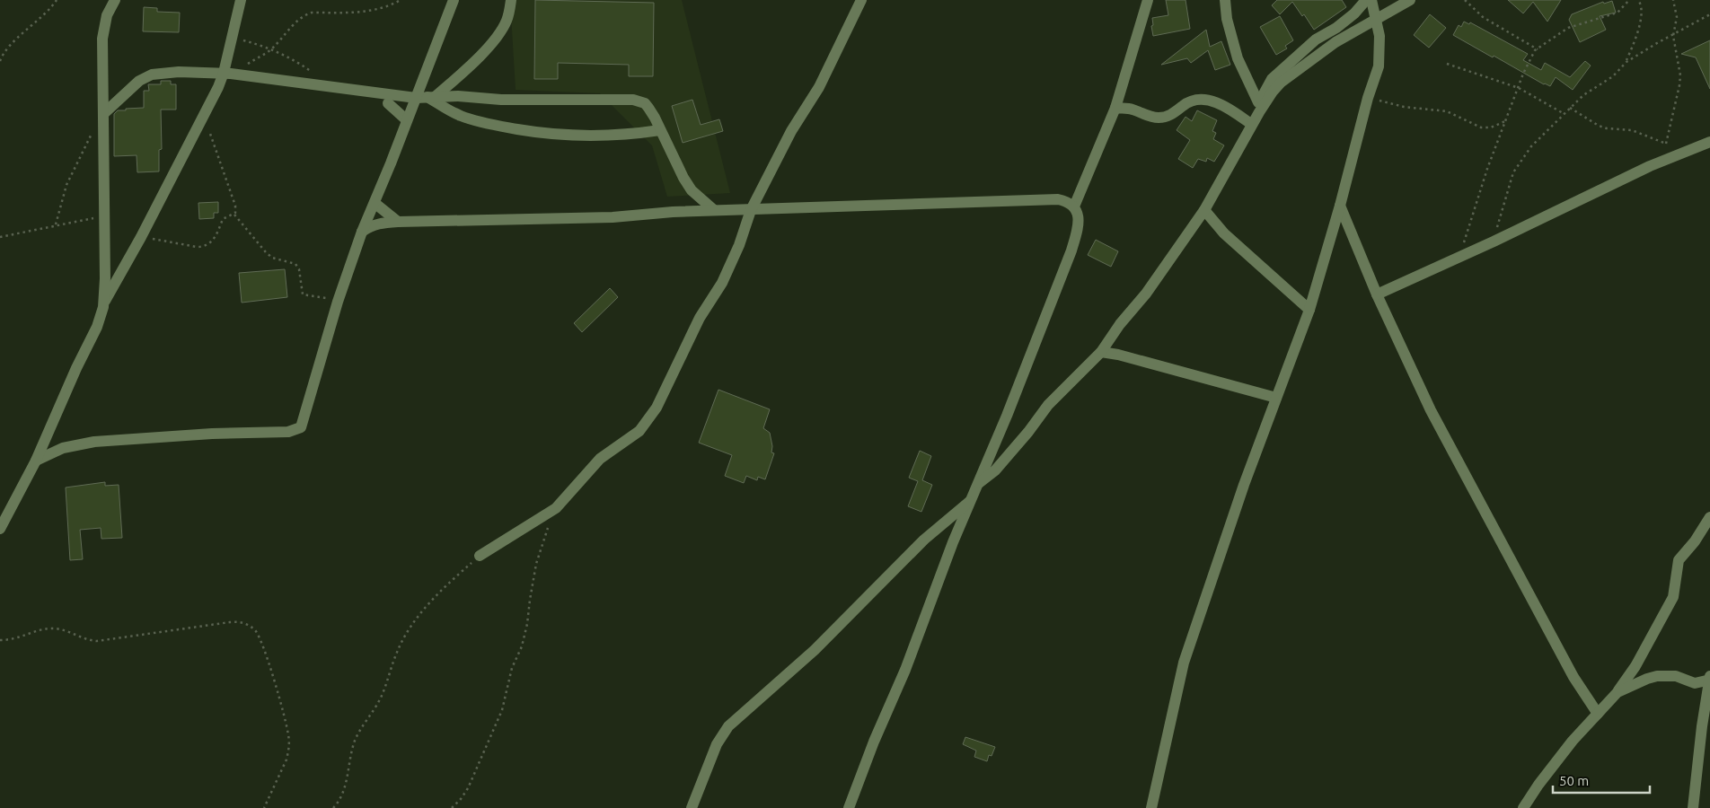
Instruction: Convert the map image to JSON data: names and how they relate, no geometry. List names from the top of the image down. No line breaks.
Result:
{"scale_bar":"50 m"}
